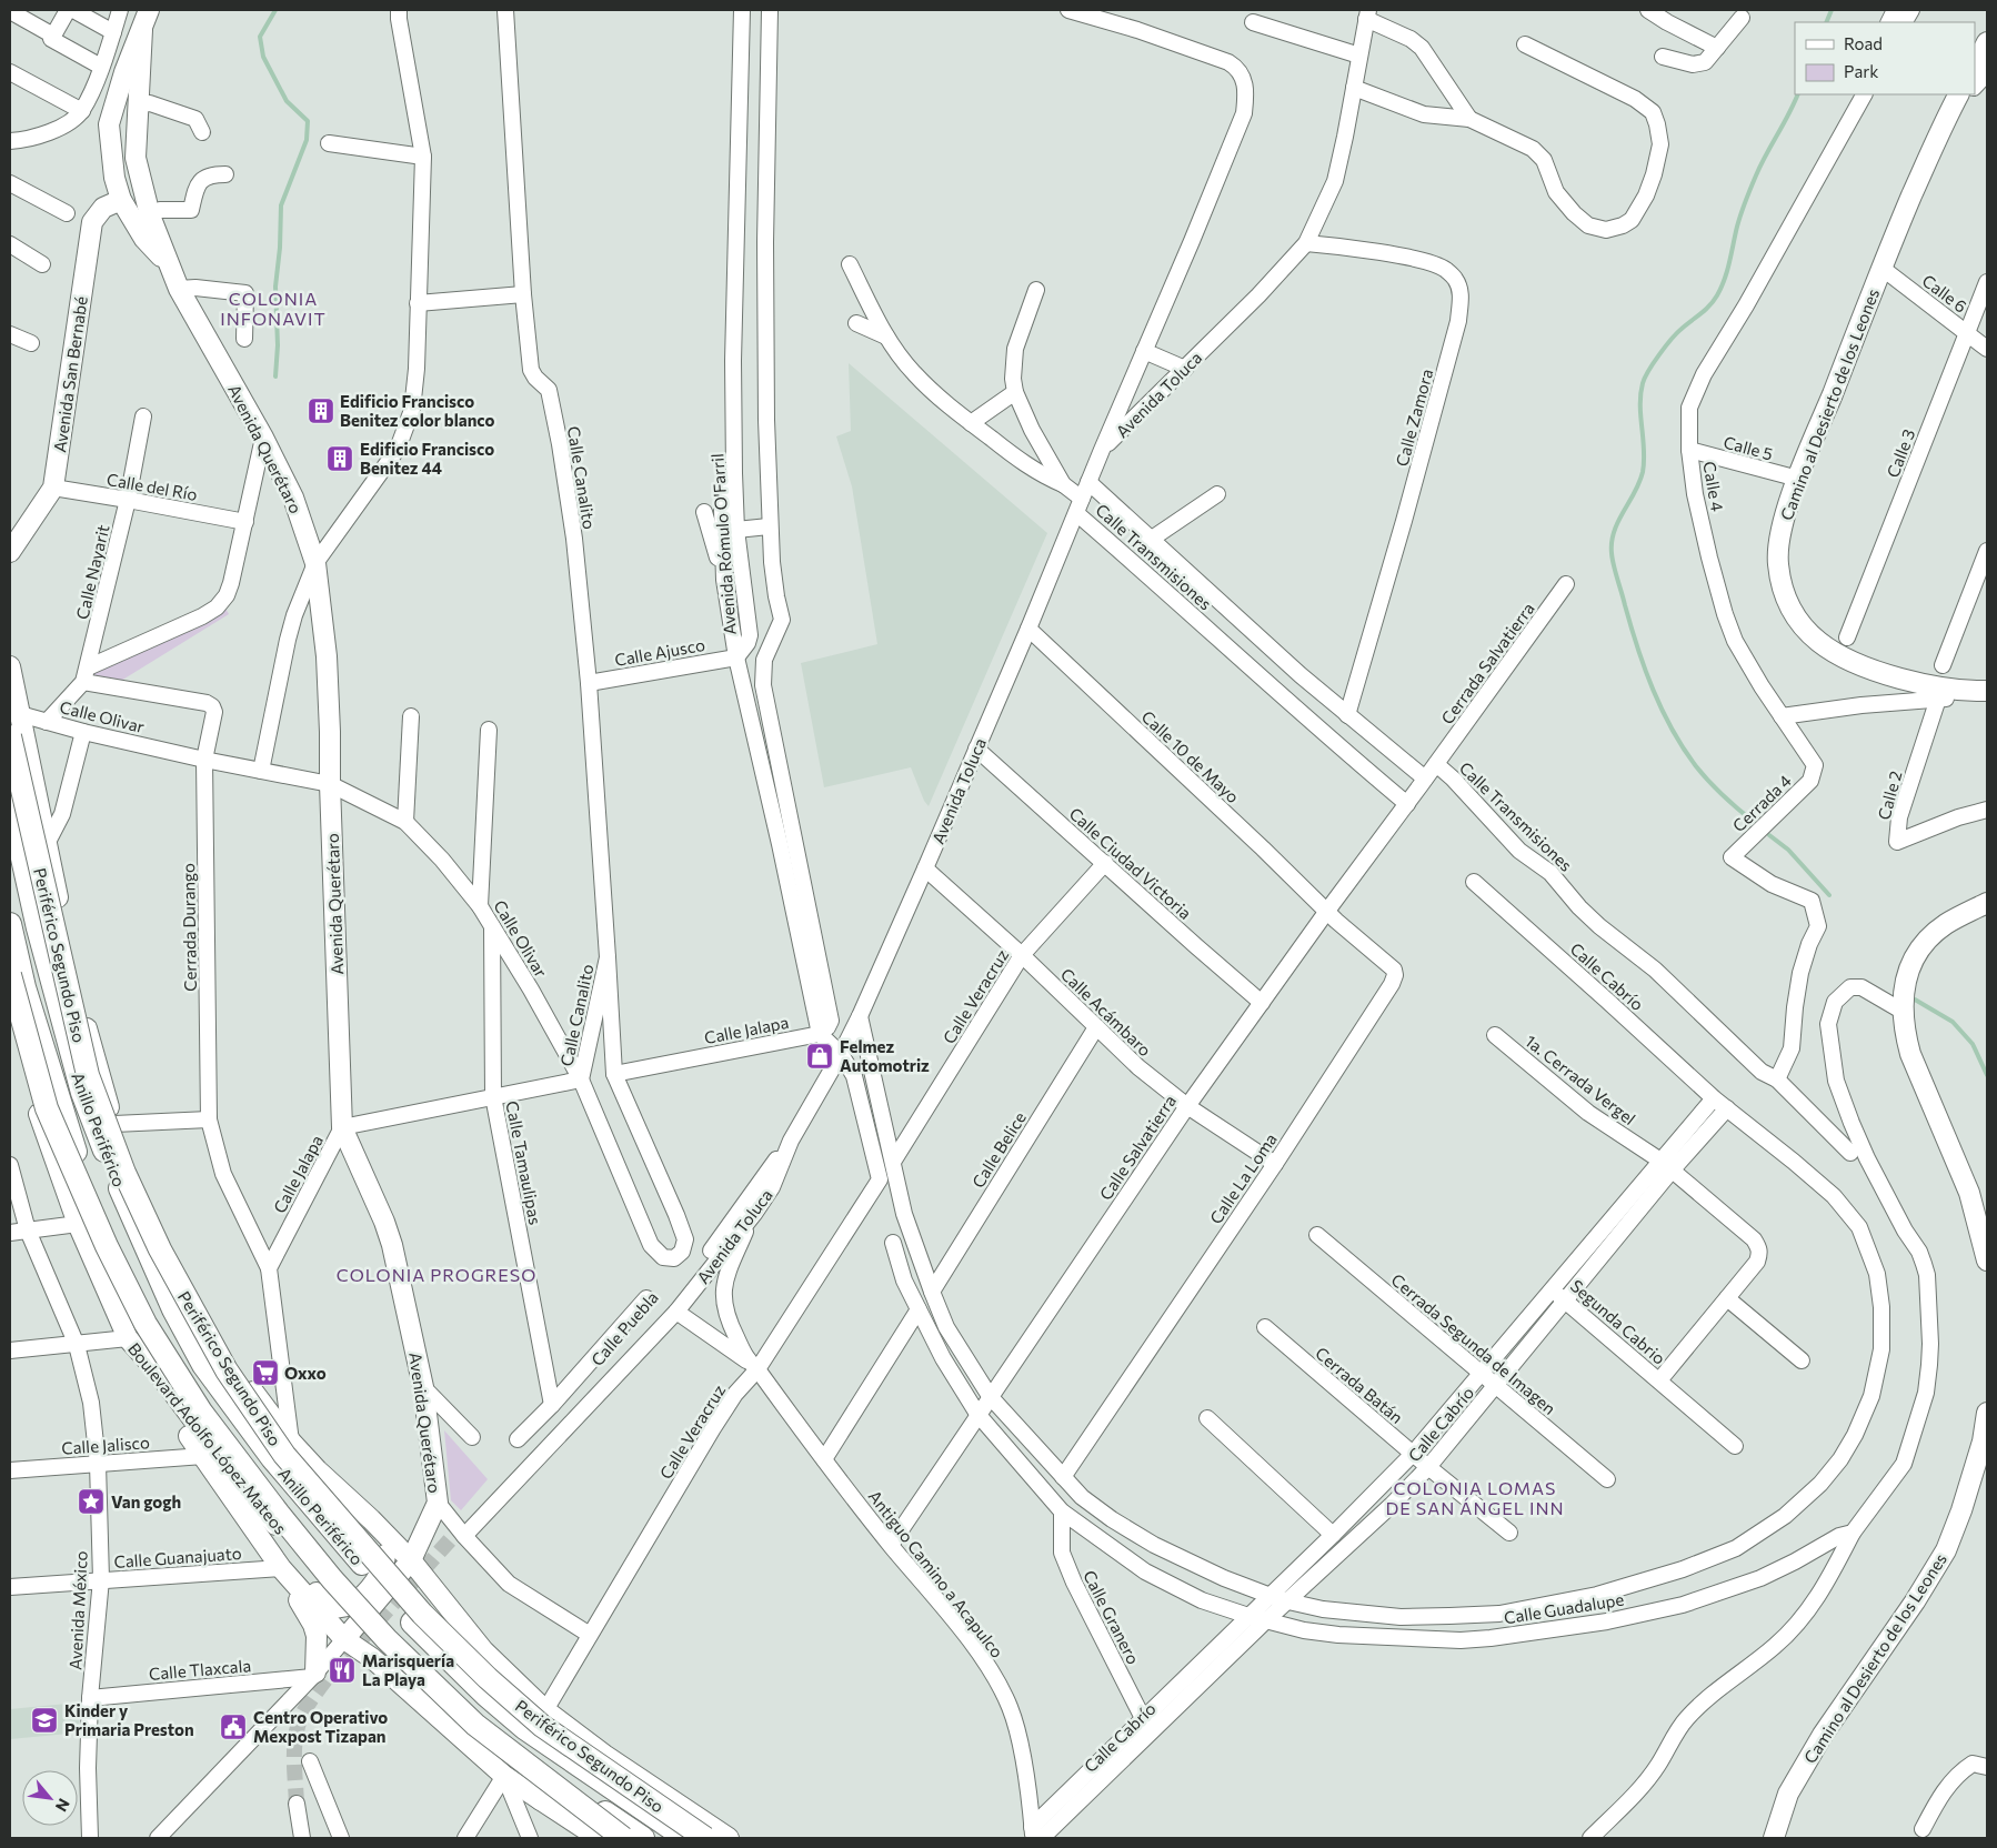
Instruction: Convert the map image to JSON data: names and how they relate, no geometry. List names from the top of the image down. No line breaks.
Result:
{"streets":{"highway":["Periférico Segundo Piso","Anillo Periférico"],"main road":["Avenida San Bernabé","Camino al Desierto de los Leones","Avenida Querétaro","Boulevard Adolfo López Mateos"],"street":["Calle 6","Avenida Toluca","Calle Zamora","Calle 5","Calle 3","Calle Canalito","Calle del Río","Calle 4","Avenida Rómulo O'Farril","Calle Transmisiones","Calle Nayarit","Calle Ajusco","Cerrada Salvatierra","Calle Olivar","Calle 10 de Mayo","Calle 2","Cerrada 4","Calle Ciudad Victoria","Cerrada Durango","Calle Cabrío","Calle Veracruz","Calle Acámbaro","Calle Jalapa","1a. Cerrada Vergel","Calle Salvatierra","Calle Belice","Calle Tamaulipas","Calle La Loma","Segunda Cabrio","Calle Puebla","Cerrada Segunda de Imagen","Cerrada Batán","Calle Jalisco","Calle Guanajuato","Antiguo Camino a Acapulco","Calle Guadalupe","Avenida México","Calle Granero","Calle Tlaxcala"]},"crossings":[["Calle 6","Camino al Desierto de los Leones"],["Calle 6","Calle 3"],["Avenida San Bernabé","Avenida Querétaro"],["Avenida San Bernabé","Calle del Río"],["Avenida Toluca","Calle Zamora"],["Avenida Toluca","Calle Transmisiones"],["Avenida Toluca","Calle 10 de Mayo"],["Avenida Toluca","Calle Ciudad Victoria"],["Avenida Toluca","Calle Veracruz"],["Avenida Toluca","Calle Acámbaro"],["Avenida Toluca","Calle Puebla"],["Avenida Toluca","Antiguo Camino a Acapulco"],["Camino al Desierto de los Leones","Calle 5"],["Calle Zamora","Calle Transmisiones"],["Calle 5","Calle 4"],["Avenida Querétaro","Calle Olivar"],["Avenida Querétaro","Calle Jalapa"],["Calle Canalito","Calle Ajusco"],["Calle Canalito","Calle Olivar"],["Calle Canalito","Calle Jalapa"],["Calle del Río","Calle Nayarit"],["Calle 4","Cerrada 4"],["Avenida Rómulo O'Farril","Calle Ajusco"],["Avenida Rómulo O'Farril","Calle Jalapa"],["Calle Transmisiones","Cerrada Salvatierra"],["Calle Transmisiones","Cerrada 4"],["Calle Transmisiones","Calle Salvatierra"],["Calle Nayarit","Calle Olivar"],["Calle Nayarit","Cerrada Durango"],["Calle Olivar","Cerrada Durango"],["Calle Olivar","Calle Jalapa"],["Calle Olivar","Calle Tamaulipas"],["Calle 10 de Mayo","Calle Salvatierra"],["Calle 10 de Mayo","Calle La Loma"],["Calle Ciudad Victoria","Calle Veracruz"],["Calle Ciudad Victoria","Calle Salvatierra"],["Cerrada Durango","Calle Jalapa"],["Calle Cabrío","1a. Cerrada Vergel"],["Calle Cabrío","Segunda Cabrio"],["Calle Cabrío","Cerrada Segunda de Imagen"],["Calle Cabrío","Cerrada Batán"],["Calle Cabrío","Antiguo Camino a Acapulco"],["Calle Cabrío","Calle Guadalupe"],["Calle Cabrío","Calle Granero"],["Calle Veracruz","Calle Acámbaro"],["Calle Veracruz","Antiguo Camino a Acapulco"],["Calle Acámbaro","Calle Salvatierra"],["Calle Acámbaro","Calle Belice"],["Calle Acámbaro","Calle La Loma"],["Calle Jalapa","Calle Tamaulipas"],["Anillo Periférico","Boulevard Adolfo López Mateos"],["Calle Salvatierra","Calle La Loma"],["Calle Salvatierra","Antiguo Camino a Acapulco"],["Calle Salvatierra","Calle Guadalupe"],["Calle Jalisco","Avenida México"],["Calle Guanajuato","Avenida México"],["Calle Guadalupe","Calle Granero"],["Avenida México","Calle Tlaxcala"]],"districts":["COLONIA INFONAVIT","COLONIA PROGRESO","COLONIA LOMAS DE SAN ÁNGEL INN"],"places":{"building":["Edificio Francisco Benitez color blanco","Edificio Francisco Benitez 44"],"shop":["Felmez Automotriz"],"supermarket":["Oxxo"],"place":["Van gogh"],"restaurant":["Marisquería La Playa"],"school or university":["Kinder y Primaria Preston"],"public building":["Centro Operativo Mexpost Tizapan"]},"legend":["Road","Park"],"north":"bottom right"}
